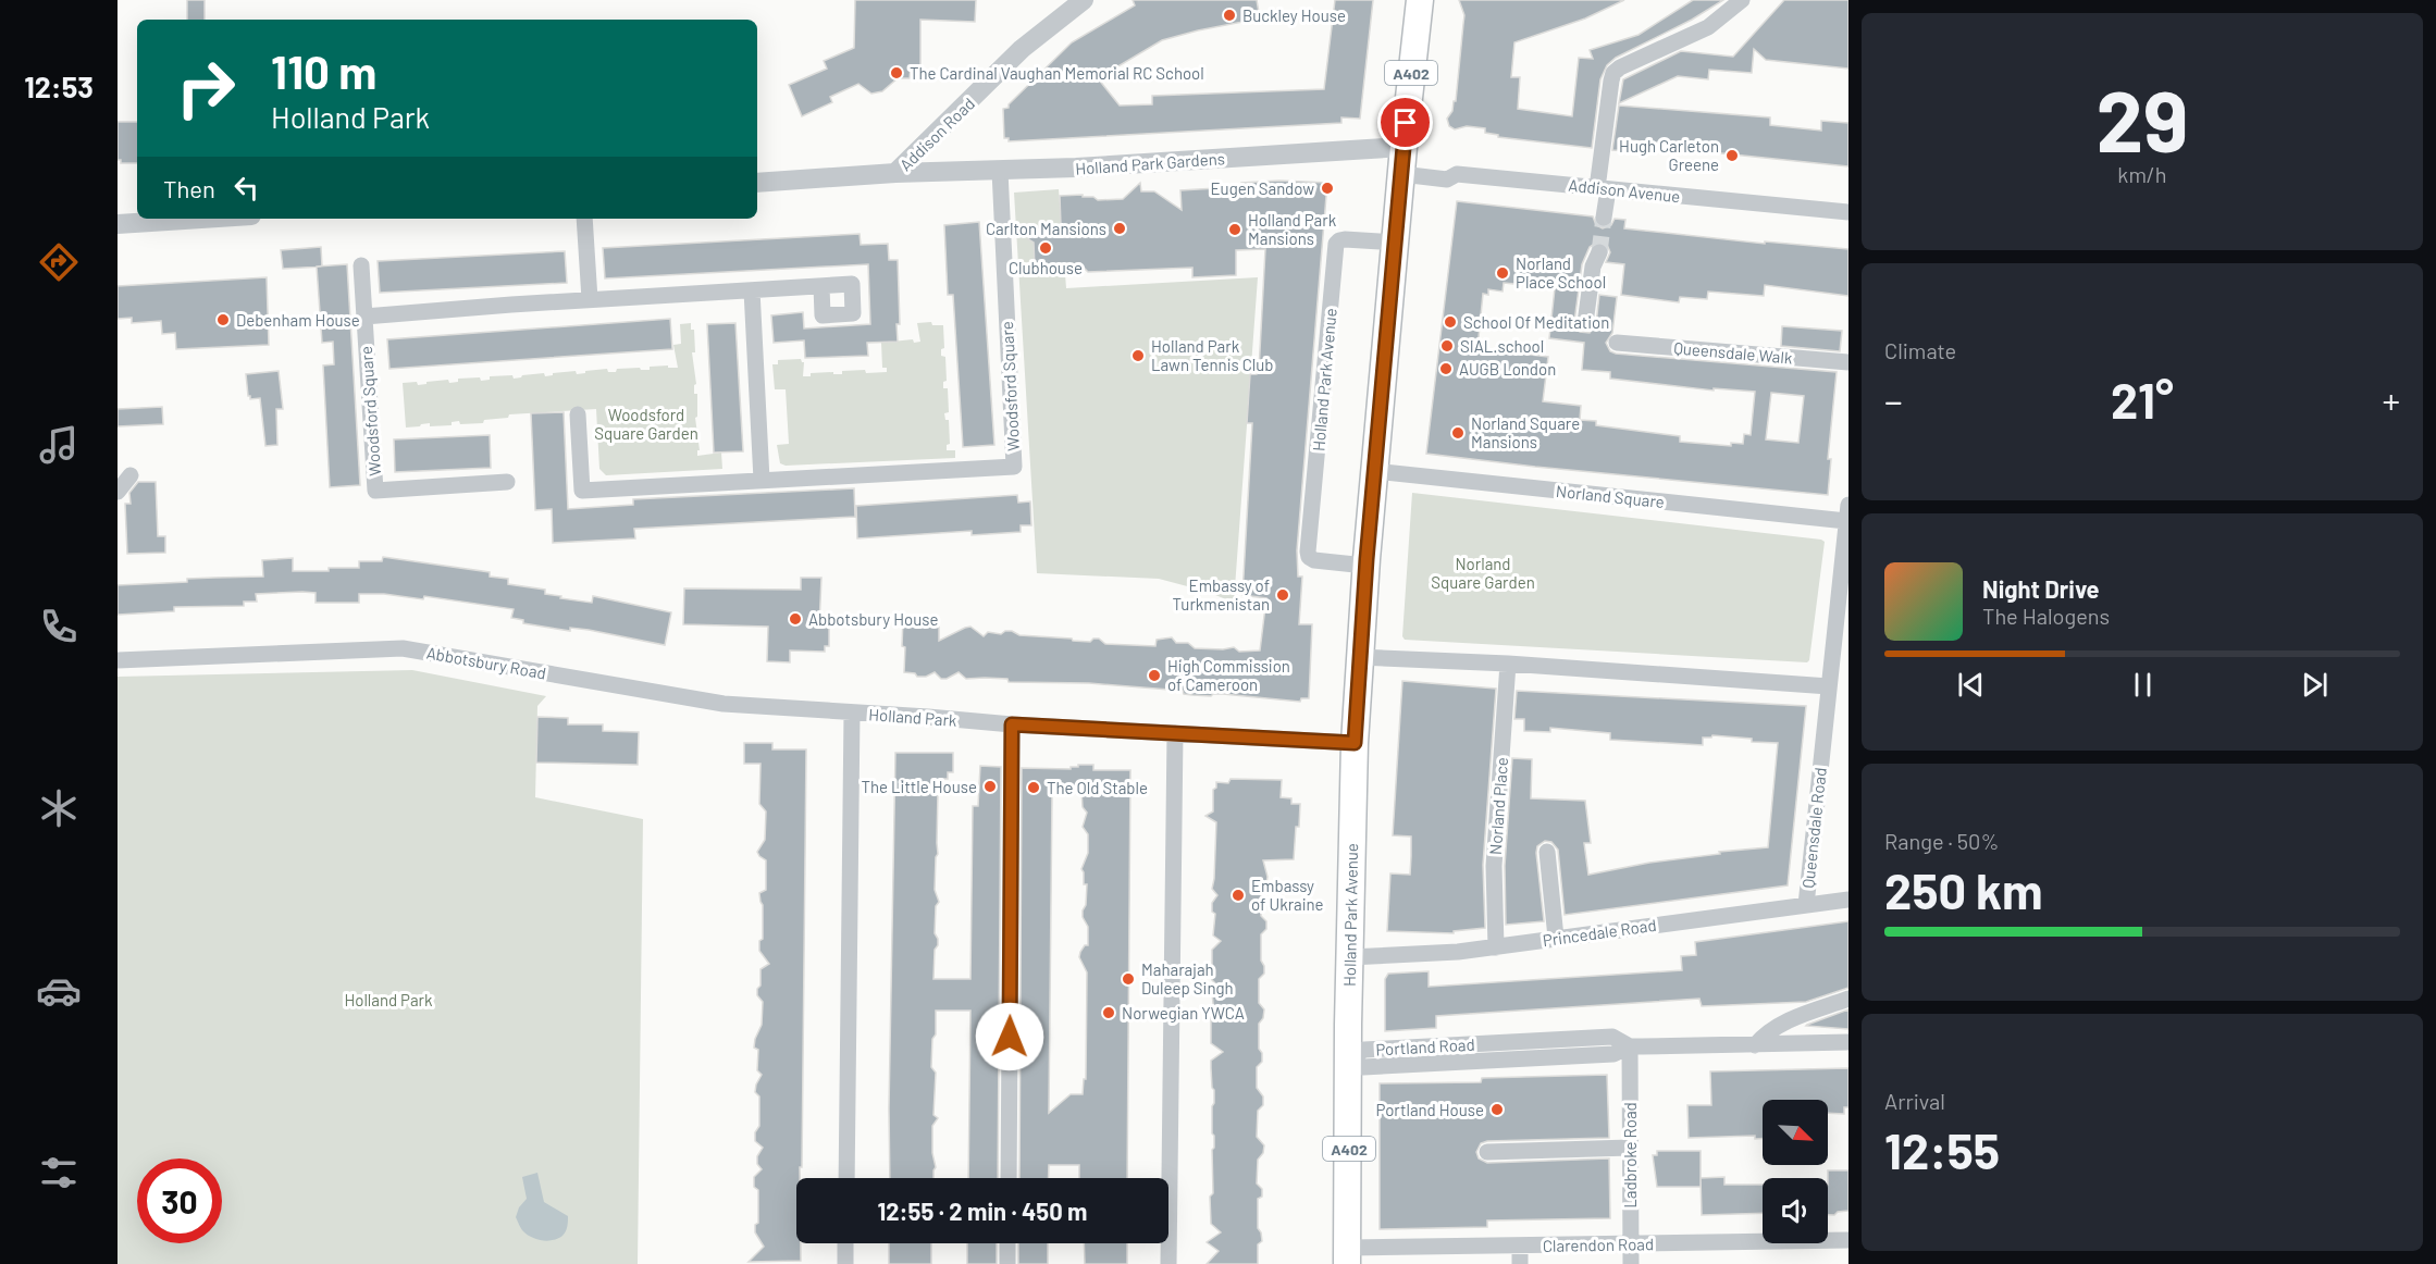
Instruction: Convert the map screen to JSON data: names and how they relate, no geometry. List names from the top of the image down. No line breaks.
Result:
{"streets":{"main road":["A402","Holland Park Avenue"],"street":["Addison Road","Holland Park Gardens","Addison Avenue","Queensdale Walk","Woodsford Square","Norland Square","Abbotsbury Road","Holland Park","Norland Place","Queensdale Road","Princedale Road","Portland Road","Ladbroke Road","Clarendon Road"]},"crossings":[["Addison Road","Holland Park Gardens"],["Holland Park Gardens","Holland Park Avenue"],["Holland Park Gardens","Woodsford Square"],["Addison Avenue","Holland Park Avenue"],["Holland Park Avenue","Norland Square"],["Holland Park Avenue","Holland Park"],["Holland Park Avenue","Princedale Road"],["Holland Park Avenue","Portland Road"],["Holland Park Avenue","Clarendon Road"],["Norland Square","Queensdale Road"],["Abbotsbury Road","Holland Park"],["Norland Place","Princedale Road"],["Queensdale Road","Princedale Road"],["Portland Road","Ladbroke Road"],["Ladbroke Road","Clarendon Road"]],"parks":["Woodsford Square Garden","Norland Square Garden","Holland Park"],"places":["Buckley House","The Cardinal Vaughan Memorial RC School","Hugh Carleton Greene","Eugen Sandow","Carlton Mansions","Holland Park Mansions","Clubhouse","Norland Place School","Debenham House","School Of Meditation","SIAL.school","Holland Park Lawn Tennis Club","AUGB London","Norland Square Mansions","Embassy of Turkmenistan","Abbotsbury House","High Commission of Cameroon","The Little House","The Old Stable","Embassy of Ukraine","Maharajah Duleep Singh","Norwegian YWCA","Portland House"],"north":"bottom right","page":{"tabs":"12:53","tile":[["29","km/h"],"Climate",["Range · 50%","250 km"],["Arrival","12:55"]],"turn":["110 m","Holland Park"],"then":"Then","heat":["−","21°","+"],"song":["Night Drive","The Halogens"],"limit":"30","trip":"12:55 · 2 min · 450 m"}}
